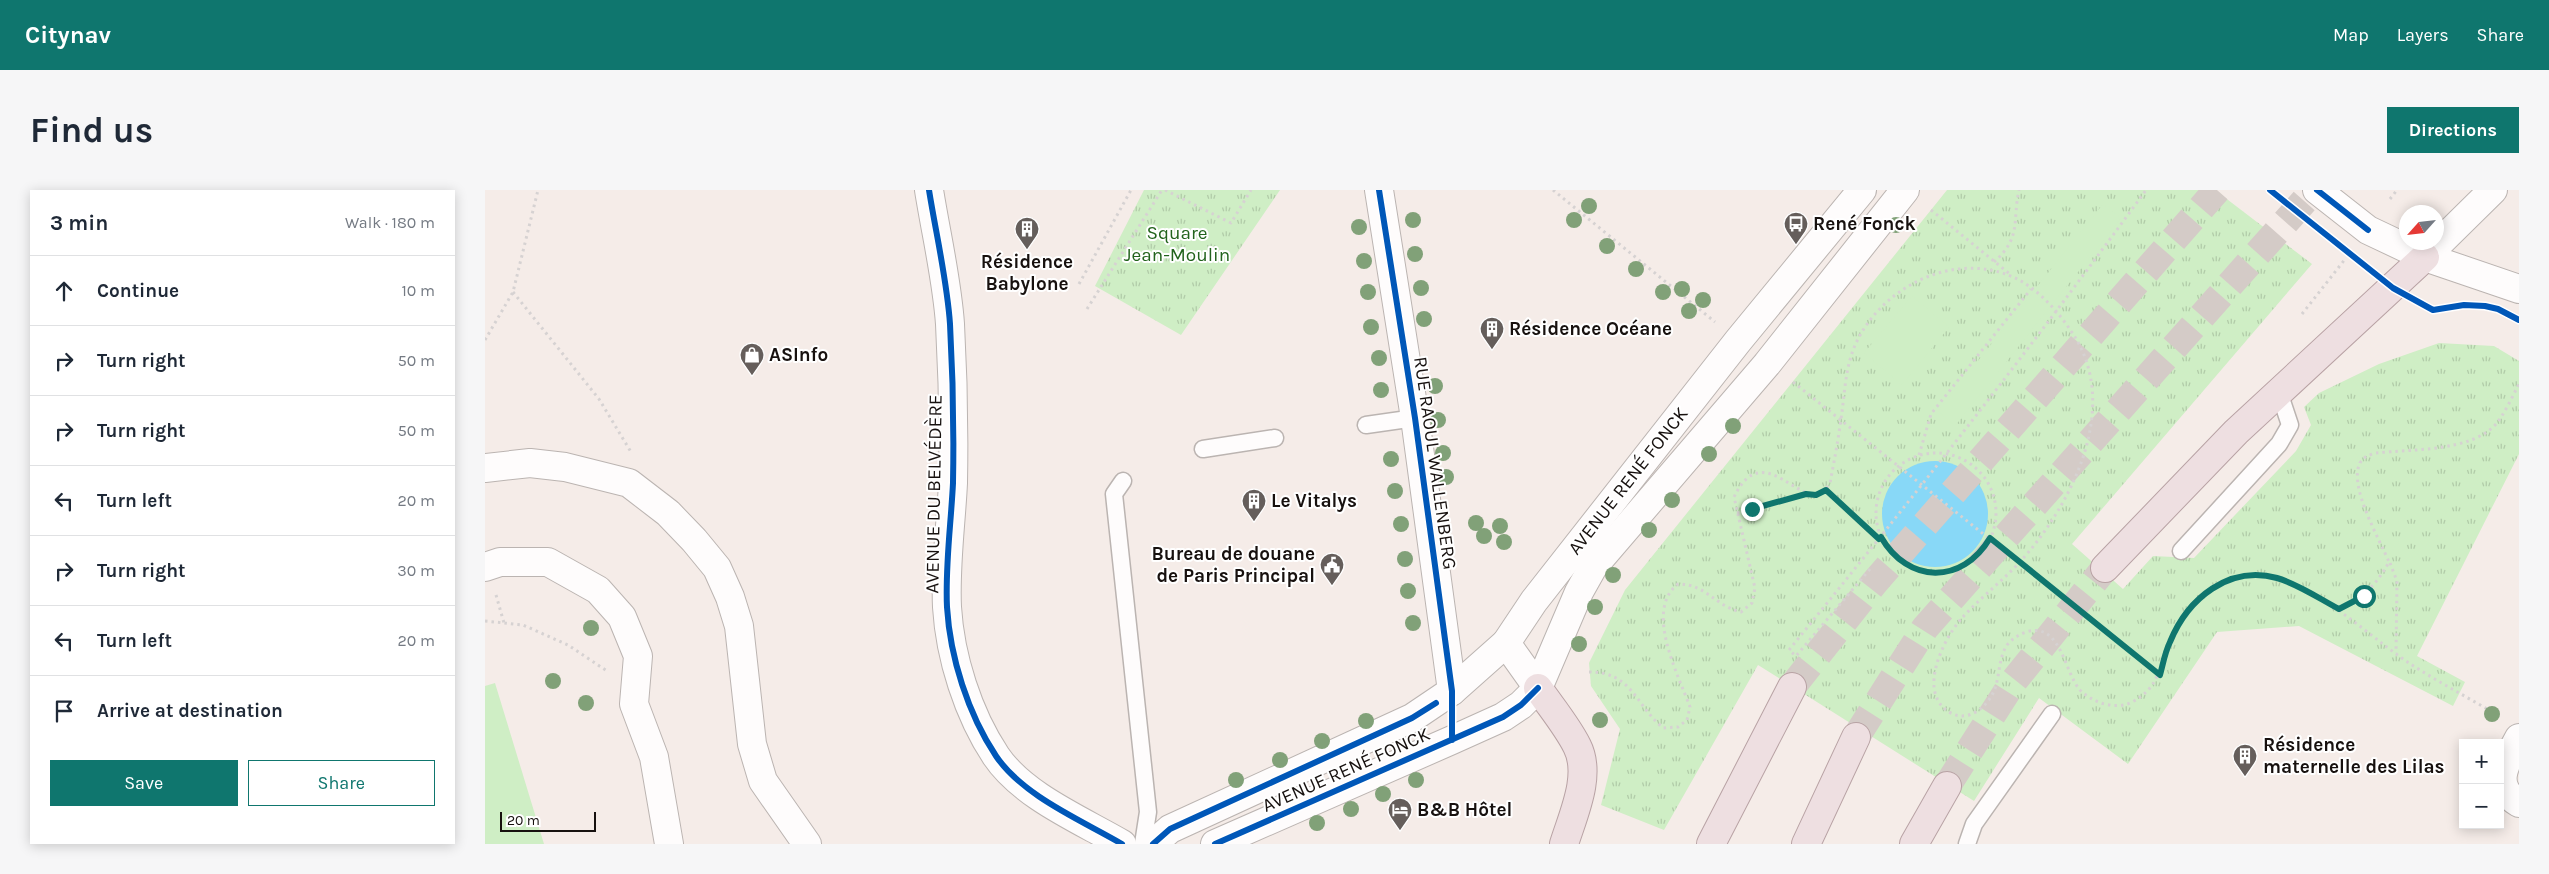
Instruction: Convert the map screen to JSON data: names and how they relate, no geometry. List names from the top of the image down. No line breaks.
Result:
{"streets":{"street":["RUE RAOUL WALLENBERG","AVENUE RENÉ FONCK","AVENUE DU BELVÉDÈRE"]},"crossings":[["RUE RAOUL WALLENBERG","AVENUE RENÉ FONCK"]],"parks":["Square Jean-Moulin"],"places":{"bus stop":["René Fonck"],"building":["Résidence Babylone","Résidence Océane","Le Vitalys","Résidence maternelle des Lilas"],"shop":["ASInfo"],"public building":["Bureau de douane de Paris Principal"],"hotel":["B&B Hôtel"]},"scale_bar":"20 m","north":"bottom left","page":{"header":"Citynav","nav":["Map","Layers","Share"],"buttons":["Directions",["Save","Share"]],"title":"Find us","heading":["3 min","Walk · 180 m"],"list":[["Continue","10 m"],["Turn right","50 m"],["Turn right","50 m"],["Turn left","20 m"],["Turn right","30 m"],["Turn left","20 m"],"Arrive at destination"],"map_buttons":["+","−"],"scale":"20 m"}}
